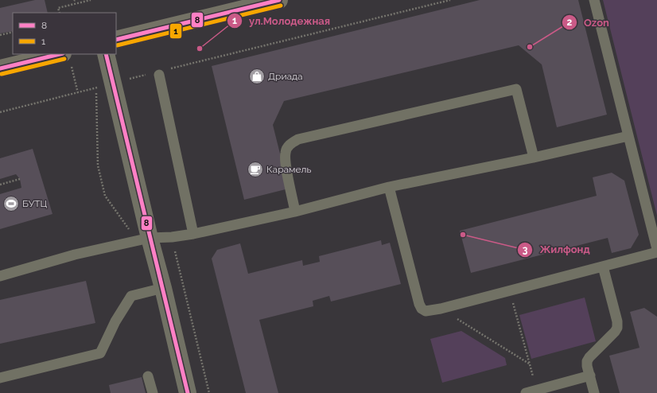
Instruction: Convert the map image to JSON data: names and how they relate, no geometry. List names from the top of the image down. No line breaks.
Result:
{"places":{"other":["Ozon","ул.Молодежная","Жилфонд"],"shop":["Дриада"],"cafe":["Карамель"],"sports":["БУТЦ"]},"lines":["transit line 8","transit line 1"],"legend":["8","1"]}
